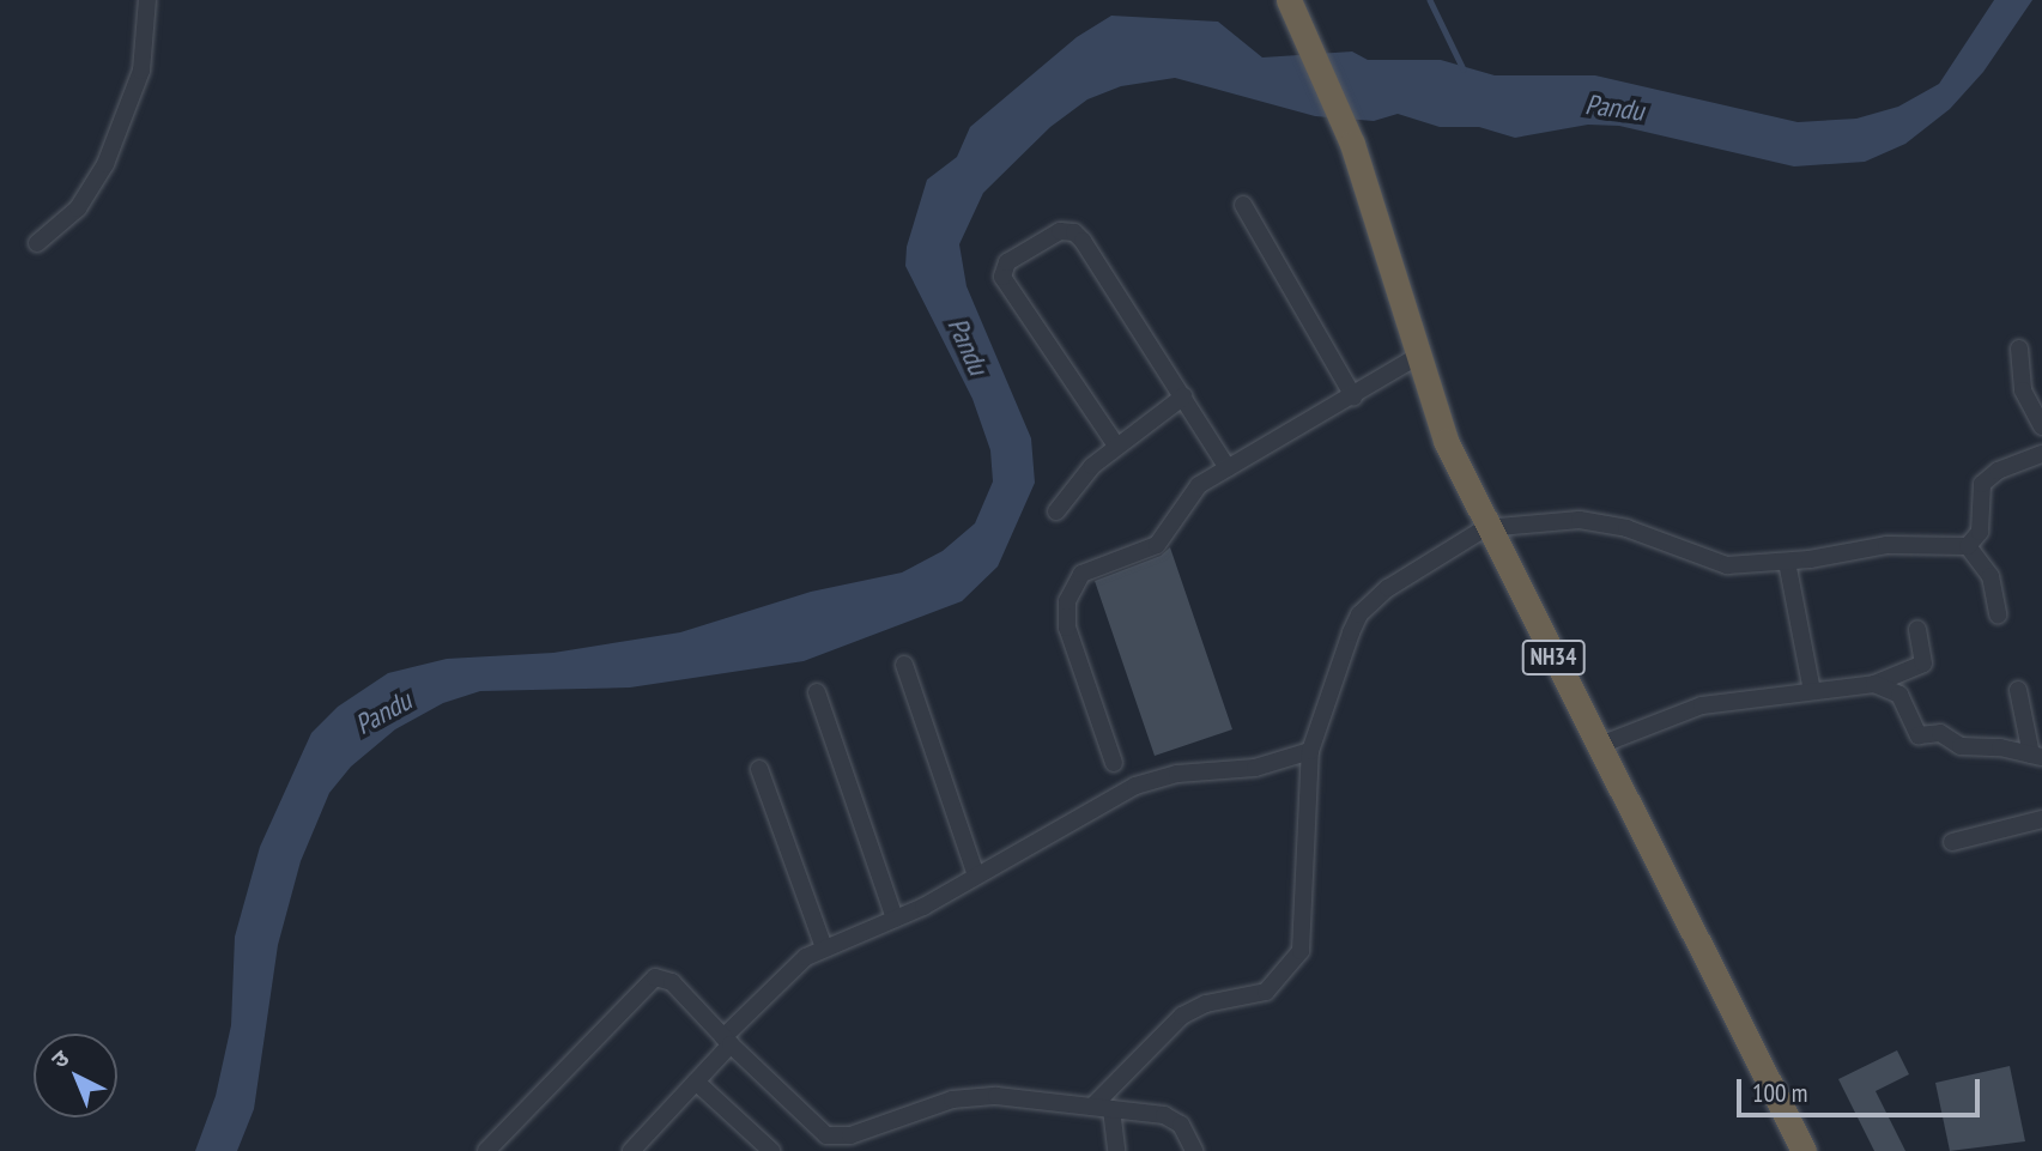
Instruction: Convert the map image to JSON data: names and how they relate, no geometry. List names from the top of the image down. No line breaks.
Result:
{"streets":{"highway":["NH34"]},"water":["Pandu"],"scale_bar":"100 m","north":"top left"}
